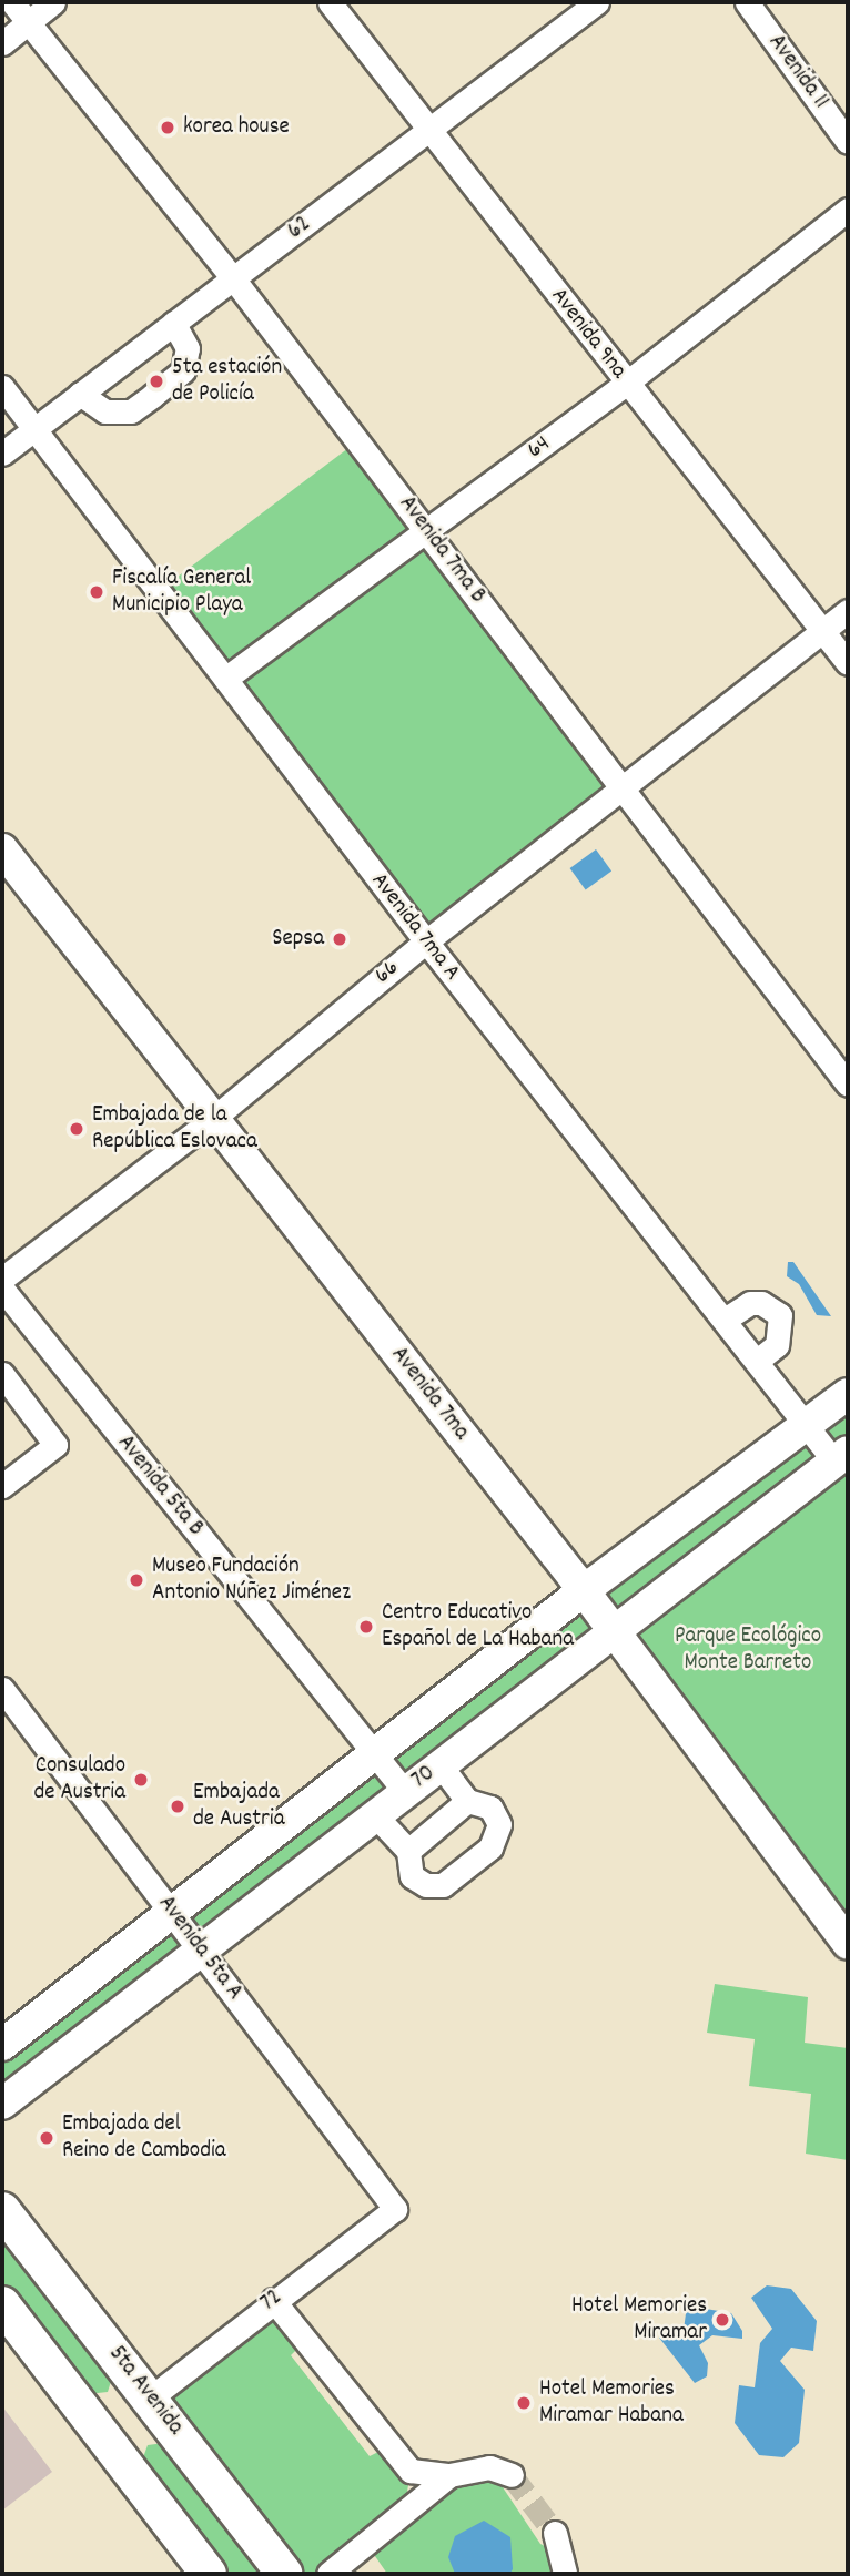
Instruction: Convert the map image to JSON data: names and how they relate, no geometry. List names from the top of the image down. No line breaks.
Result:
{"streets":{"highway":["5ta Avenida"],"main road":["Avenida 7ma","70"],"street":["Avenida 11","62","Avenida 9na","64","Avenida 7ma B","Avenida 7ma A","66","Avenida 5ta B","Avenida 5ta A","72"]},"crossings":[["62","Avenida 9na"],["62","Avenida 7ma B"],["62","Avenida 7ma A"],["Avenida 9na","64"],["Avenida 9na","66"],["64","Avenida 7ma B"],["64","Avenida 7ma A"],["Avenida 7ma B","66"],["Avenida 7ma A","66"],["Avenida 7ma A","70"],["66","Avenida 7ma"],["Avenida 7ma","70"],["Avenida 5ta B","70"],["70","Avenida 5ta A"],["Avenida 5ta A","72"],["72","5ta Avenida"]],"parks":["Parque Ecológico Monte Barreto"],"places":["korea house","5ta estación de Policía","Fiscalía General Municipio Playa","Sepsa","Embajada de la República Eslovaca","Museo Fundación Antonio Núñez Jiménez","Centro Educativo Español de La Habana","Consulado de Austria","Embajada de Austria","Embajada del Reino de Cambodia","Hotel Memories Miramar","Hotel Memories Miramar Habana"]}
